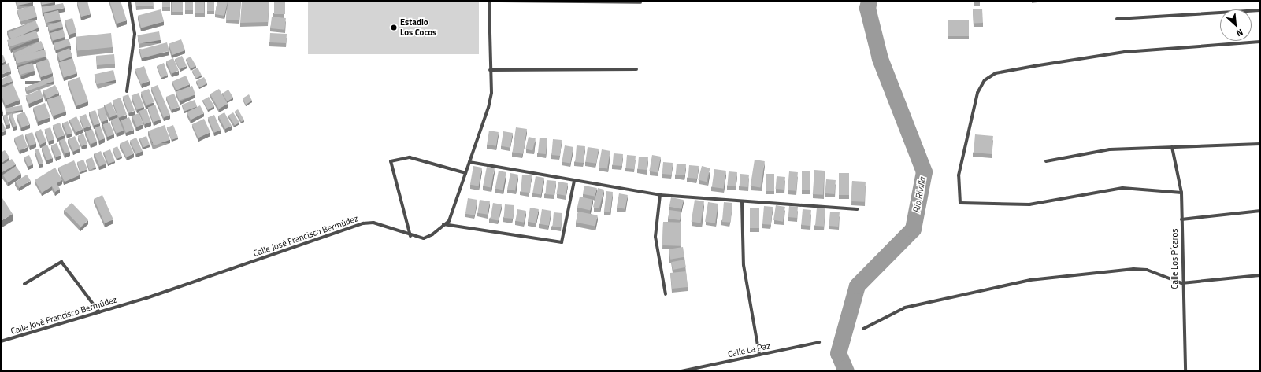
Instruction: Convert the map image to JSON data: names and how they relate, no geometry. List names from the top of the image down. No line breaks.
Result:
{"streets":{"street":["Calle José Francisco Bermúdez","Calle Los Pícaros","Calle La Paz"]},"water":["Río Rivilla"],"places":["Estadio Los Cocos"],"north":"bottom right"}
